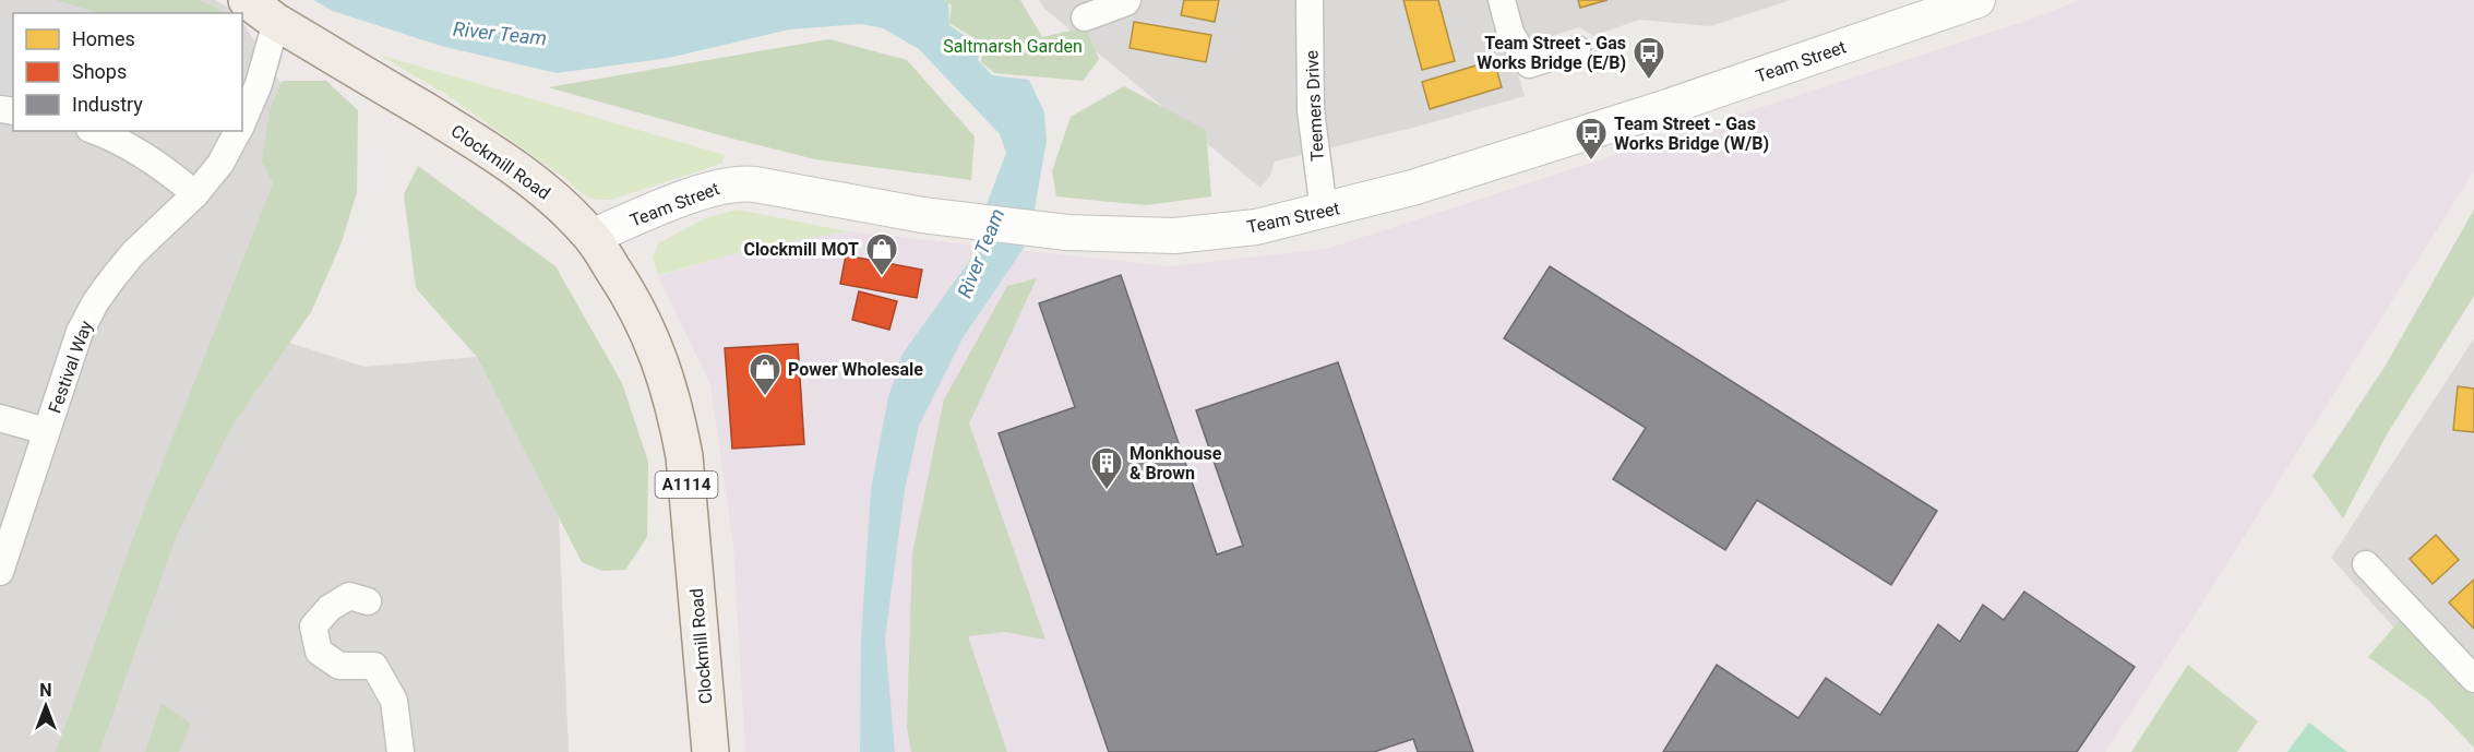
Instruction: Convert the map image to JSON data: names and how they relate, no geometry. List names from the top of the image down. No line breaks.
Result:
{"streets":{"main road":["Clockmill Road","A1114"],"street":["Team Street","Teemers Drive","Festival Way"]},"crossings":[["Team Street","Teemers Drive"],["Team Street","Clockmill Road"],["Clockmill Road","Festival Way"]],"water":["River Team"],"parks":["Saltmarsh Garden"],"places":{"bus stop":["Team Street - Gas Works Bridge (E/B)","Team Street - Gas Works Bridge (W/B)"],"shop":["Clockmill MOT","Power Wholesale"],"building":["Monkhouse & Brown"]},"legend":["Homes","Shops","Industry"],"north":"top"}
